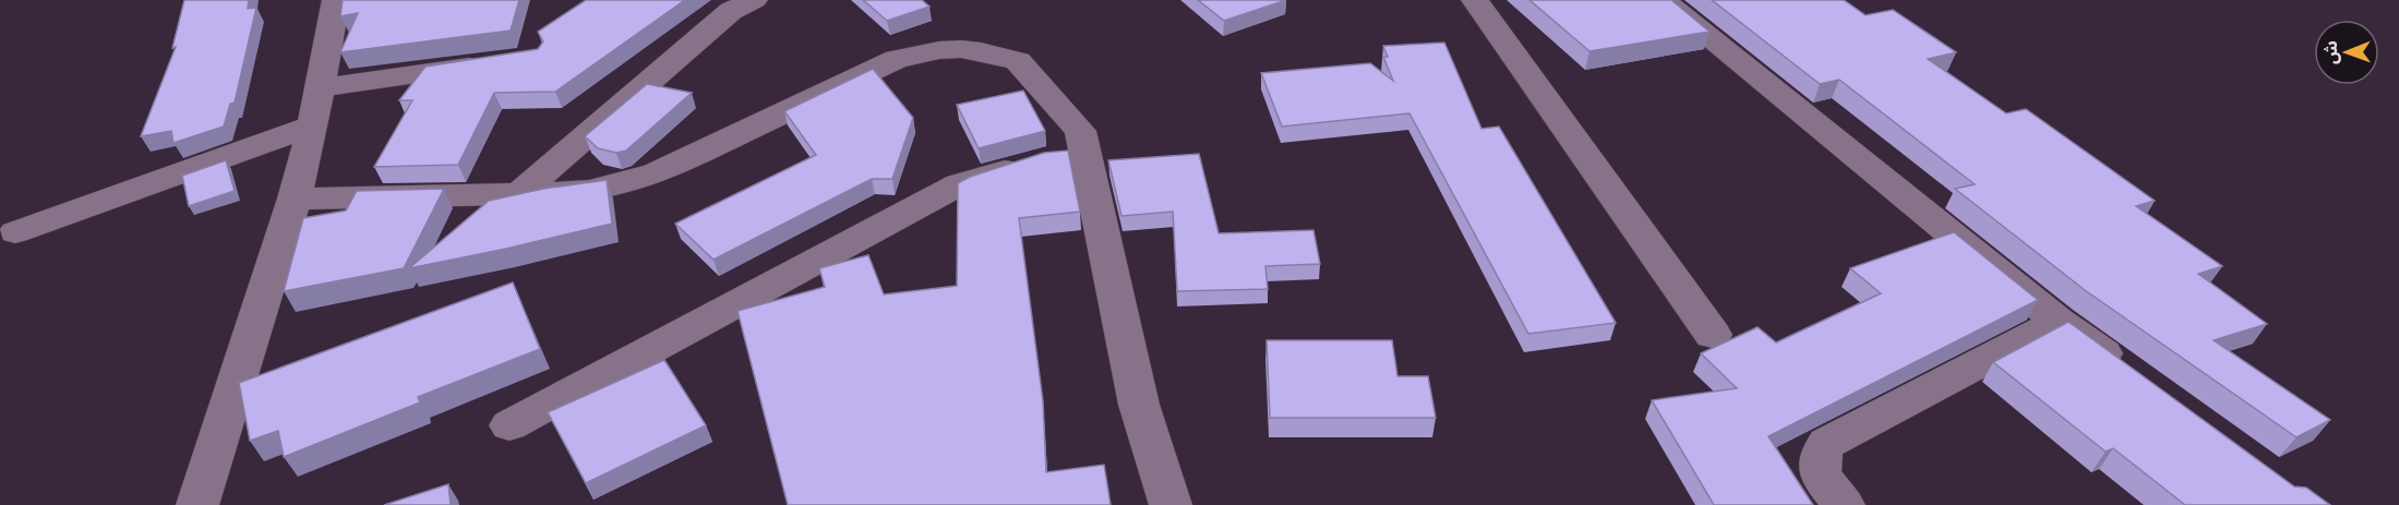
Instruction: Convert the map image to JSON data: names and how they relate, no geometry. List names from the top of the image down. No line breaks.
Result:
{"north":"left"}
